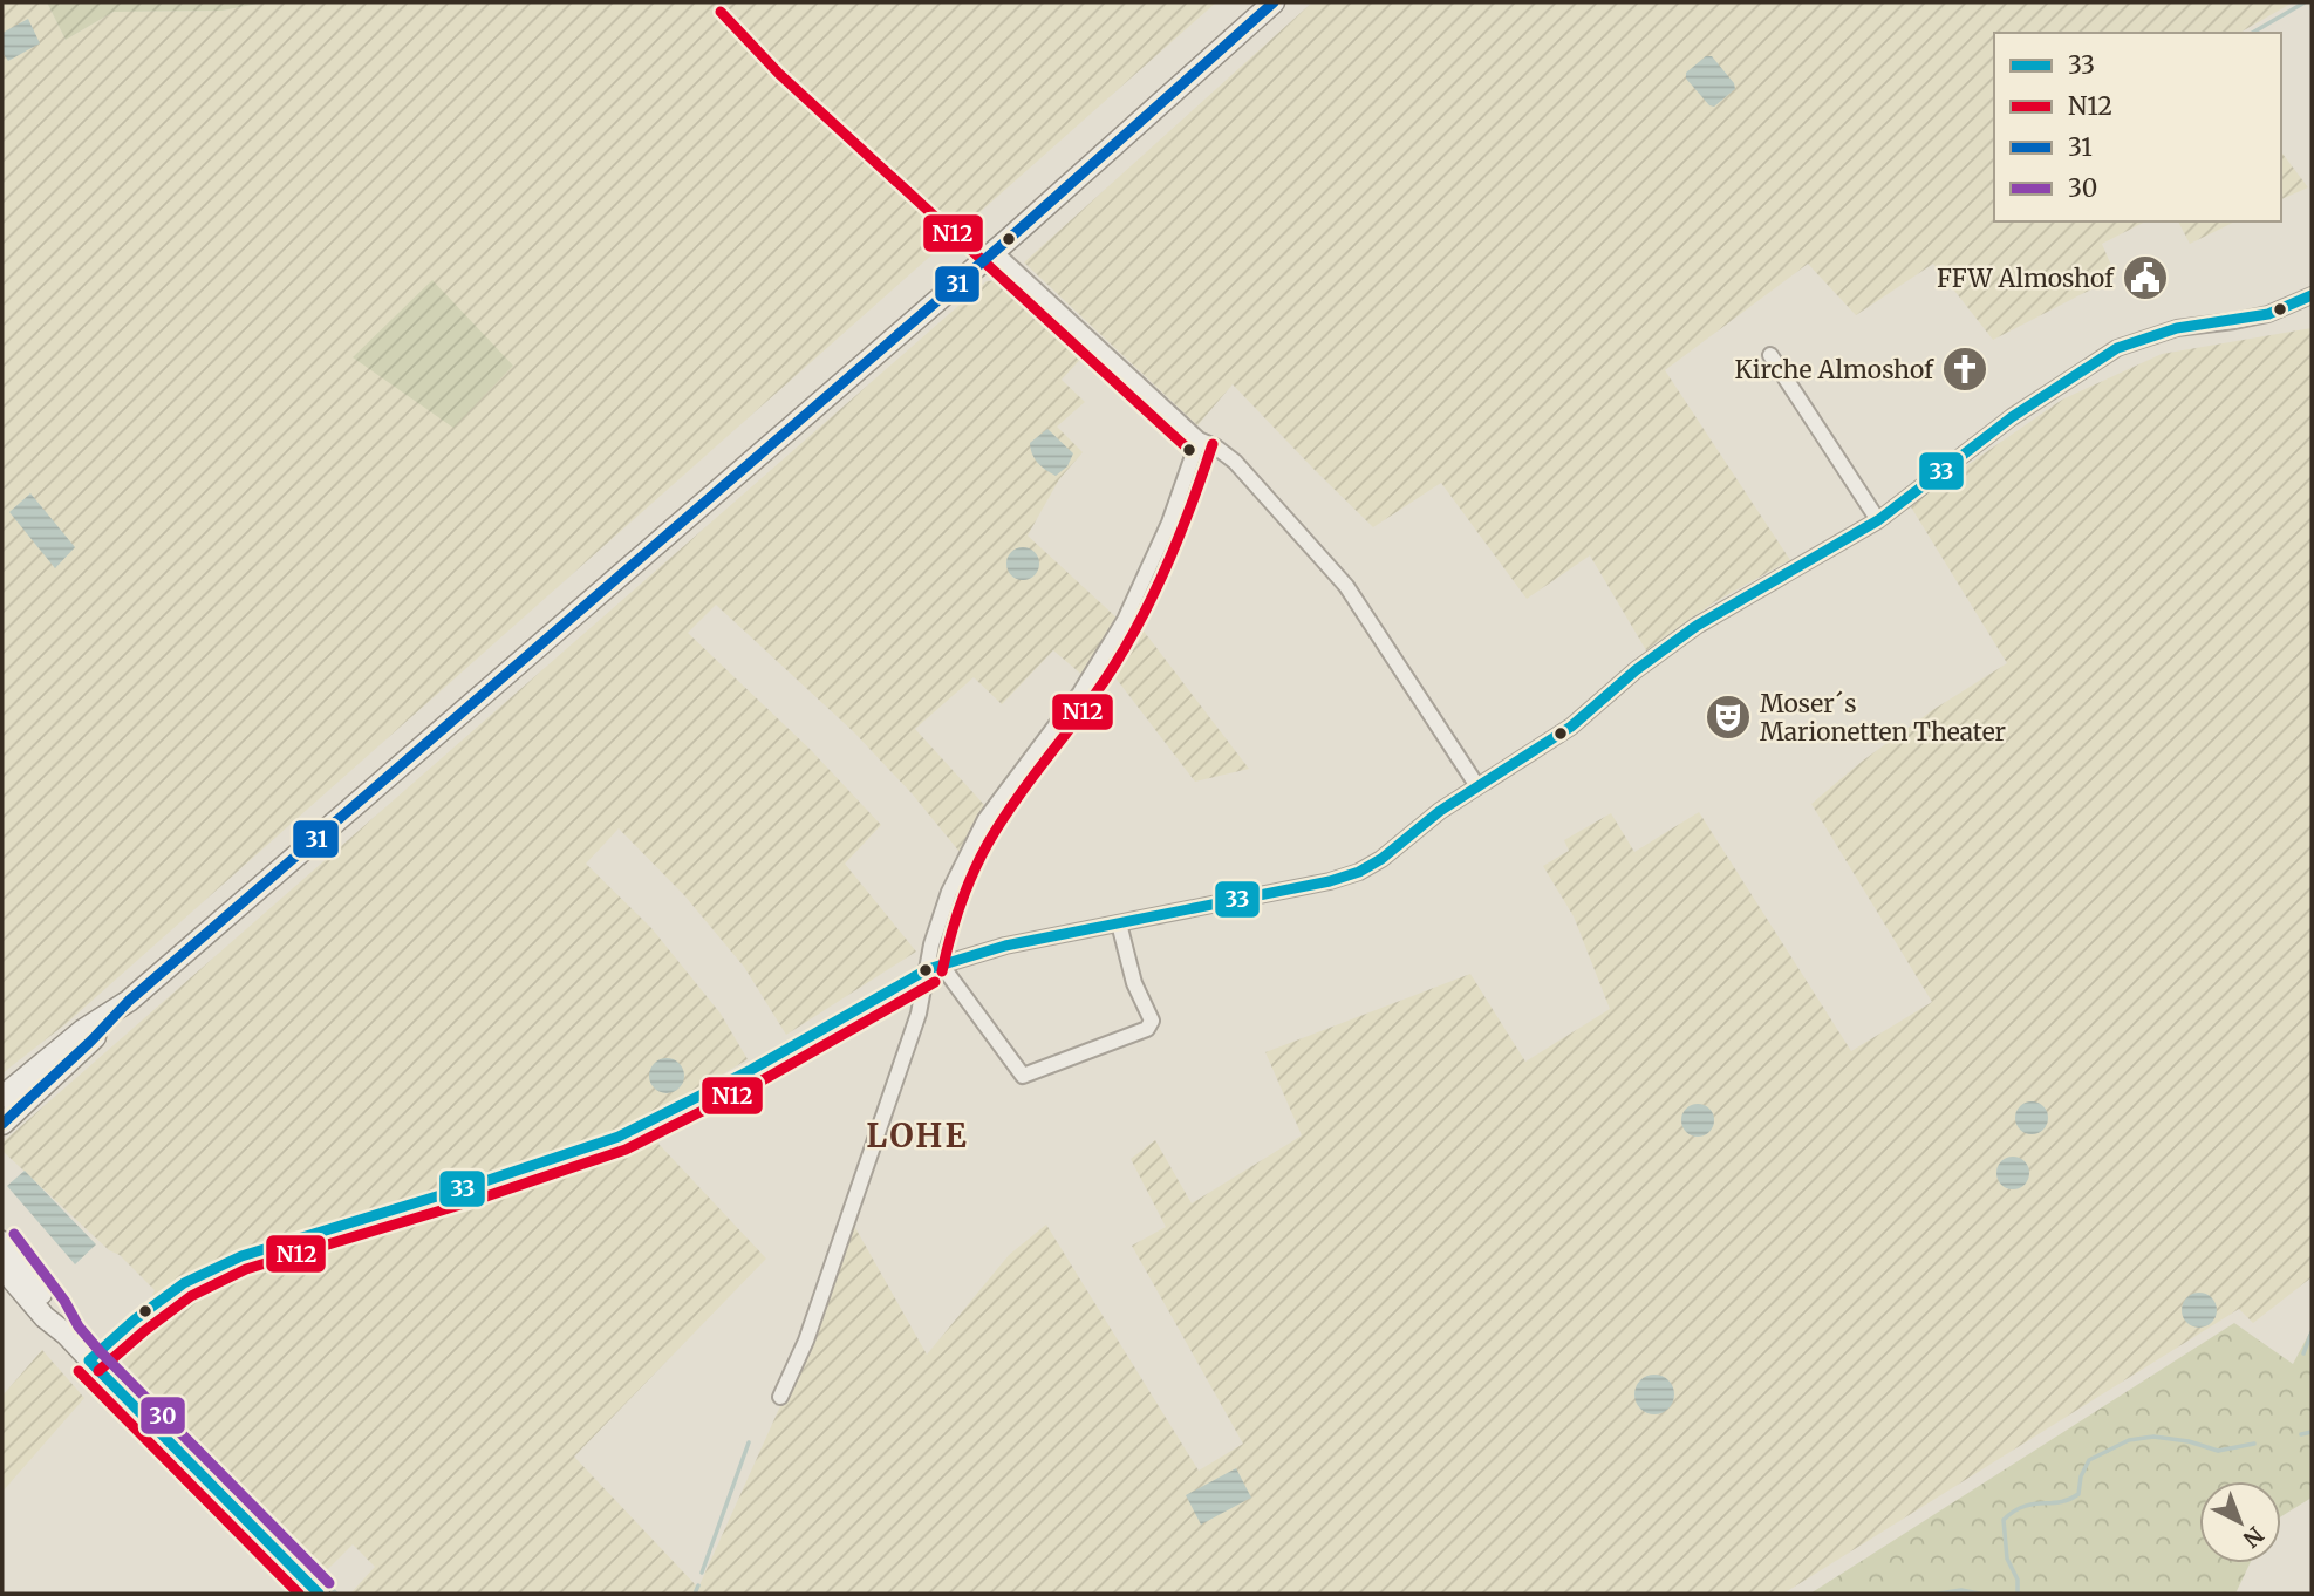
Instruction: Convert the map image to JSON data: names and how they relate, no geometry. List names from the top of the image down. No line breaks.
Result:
{"districts":["LOHE"],"places":{"public building":["FFW Almoshof"],"church":["Kirche Almoshof"],"theatre":["Moser´s Marionetten Theater"]},"lines":["transit line 31","transit line N12","transit line 33","transit line 30"],"legend":["33","N12","31","30"],"north":"bottom right"}
